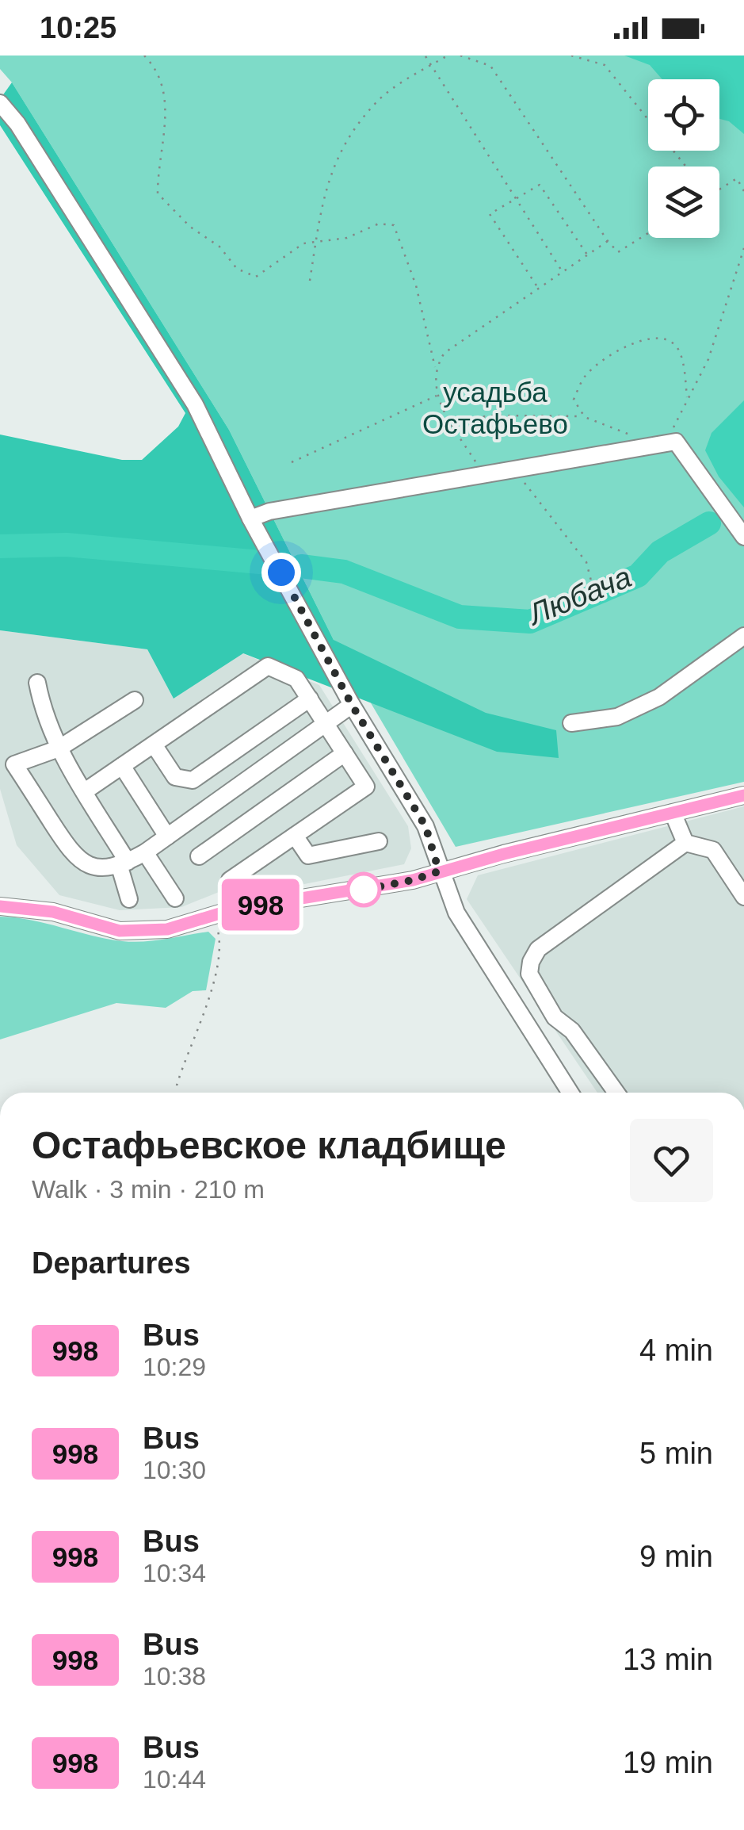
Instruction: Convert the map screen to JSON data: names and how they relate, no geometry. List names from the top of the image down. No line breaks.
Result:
{"water":["Любача"],"parks":["усадьба Остафьево"],"lines":["bus line 998"],"page":{"status":"10:25","on_map":"998","heading":[["Остафьевское кладбище","Walk · 3 min · 210 m"],"Departures"],"list":[{"mark":"998","name":"Bus","note":"10:29","value":"4 min"},{"mark":"998","name":"Bus","note":"10:30","value":"5 min"},{"mark":"998","name":"Bus","note":"10:34","value":"9 min"},{"mark":"998","name":"Bus","note":"10:38","value":"13 min"},{"mark":"998","name":"Bus","note":"10:44","value":"19 min"}]}}
